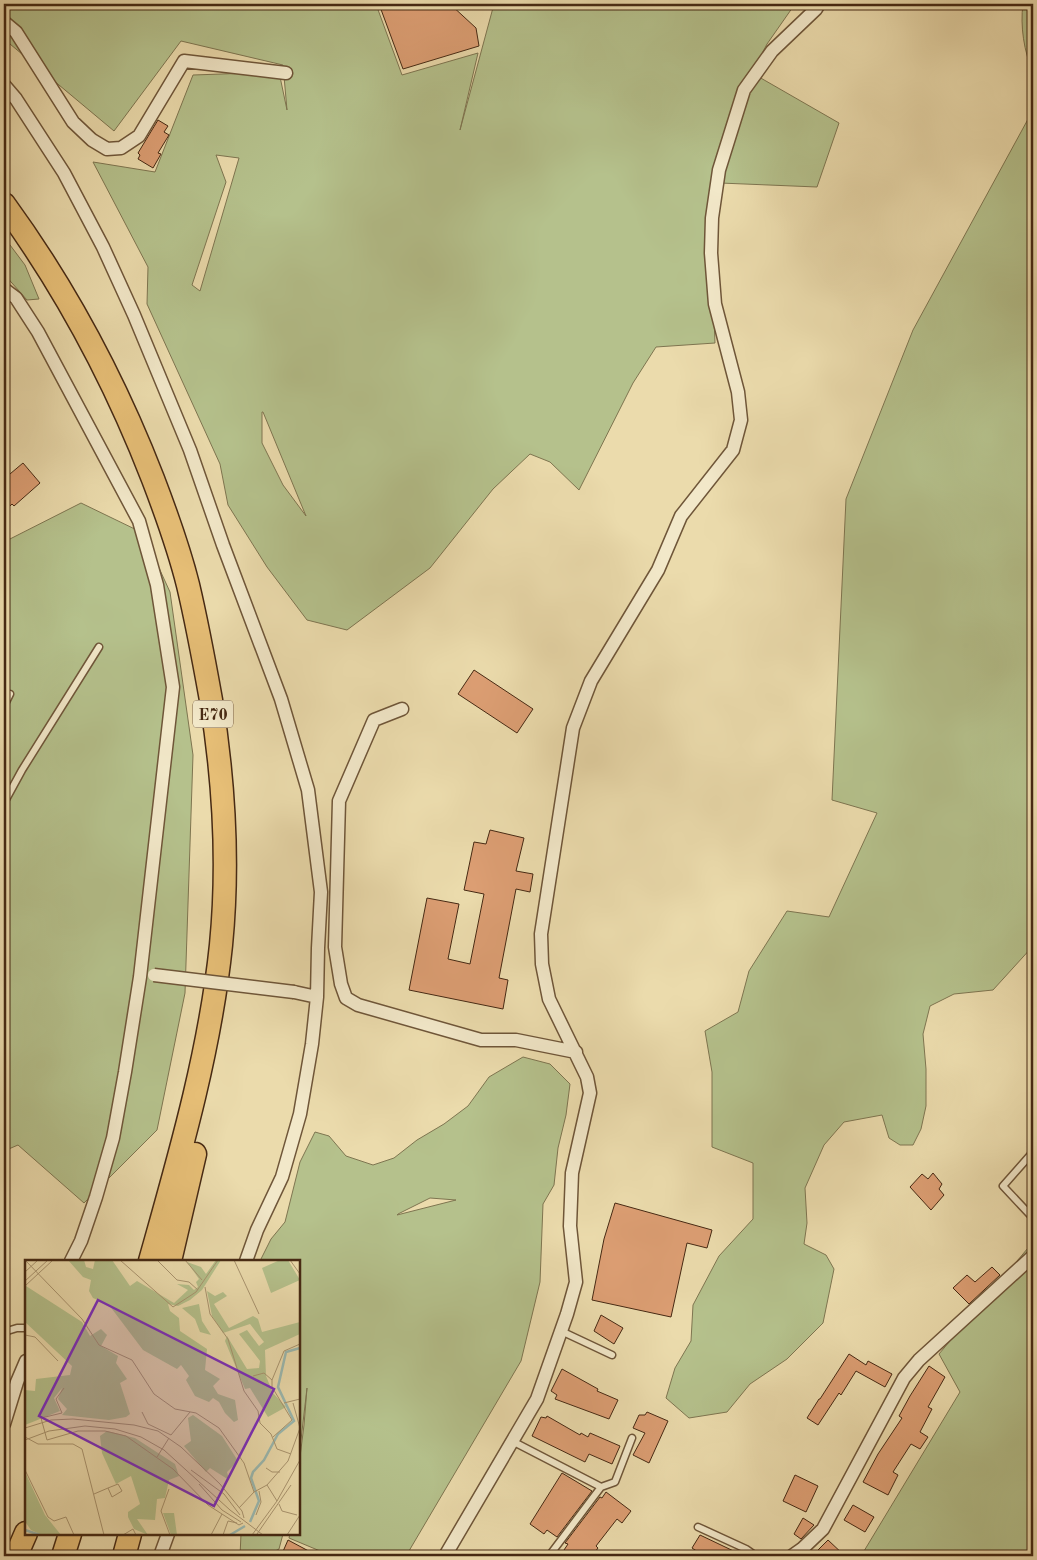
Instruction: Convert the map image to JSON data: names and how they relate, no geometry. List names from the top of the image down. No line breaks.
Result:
{"streets":{"highway":["E70"]}}
